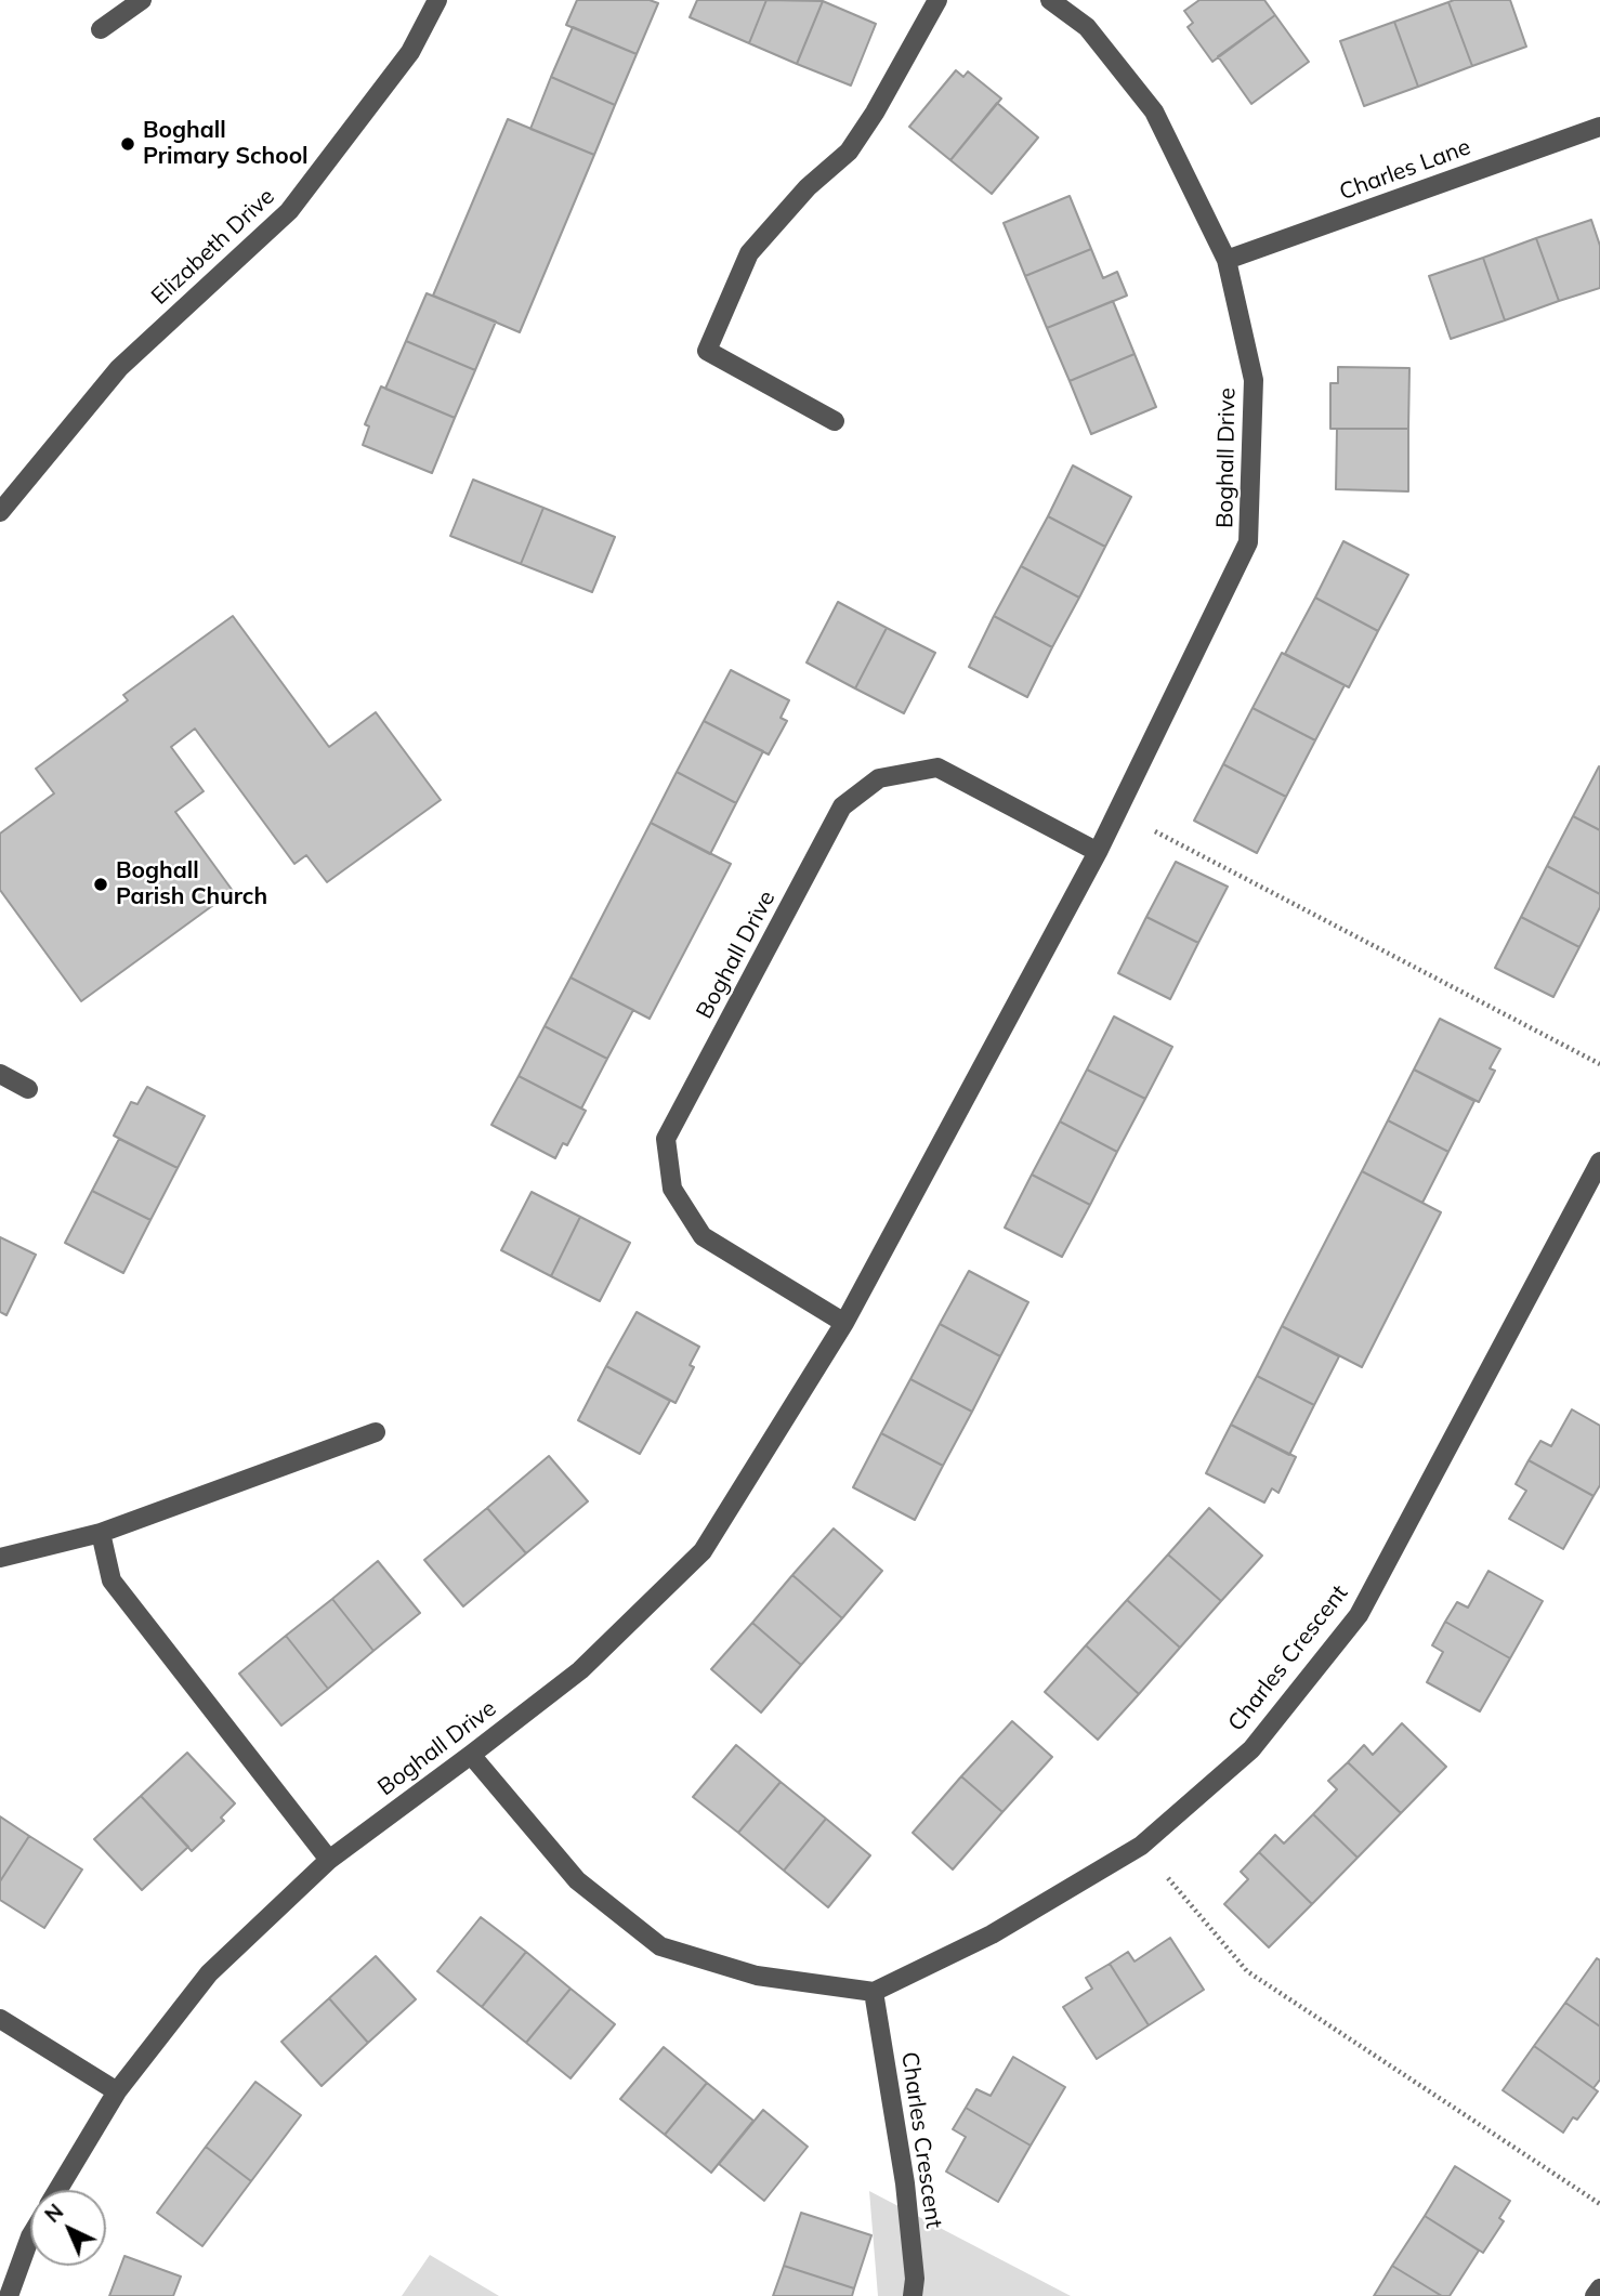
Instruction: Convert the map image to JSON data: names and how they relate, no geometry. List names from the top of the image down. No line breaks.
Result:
{"streets":{"street":["Charles Lane","Elizabeth Drive","Boghall Drive","Charles Crescent"]},"crossings":[["Charles Lane","Boghall Drive"]],"places":["Boghall Primary School","Boghall Parish Church"],"north":"top left"}
